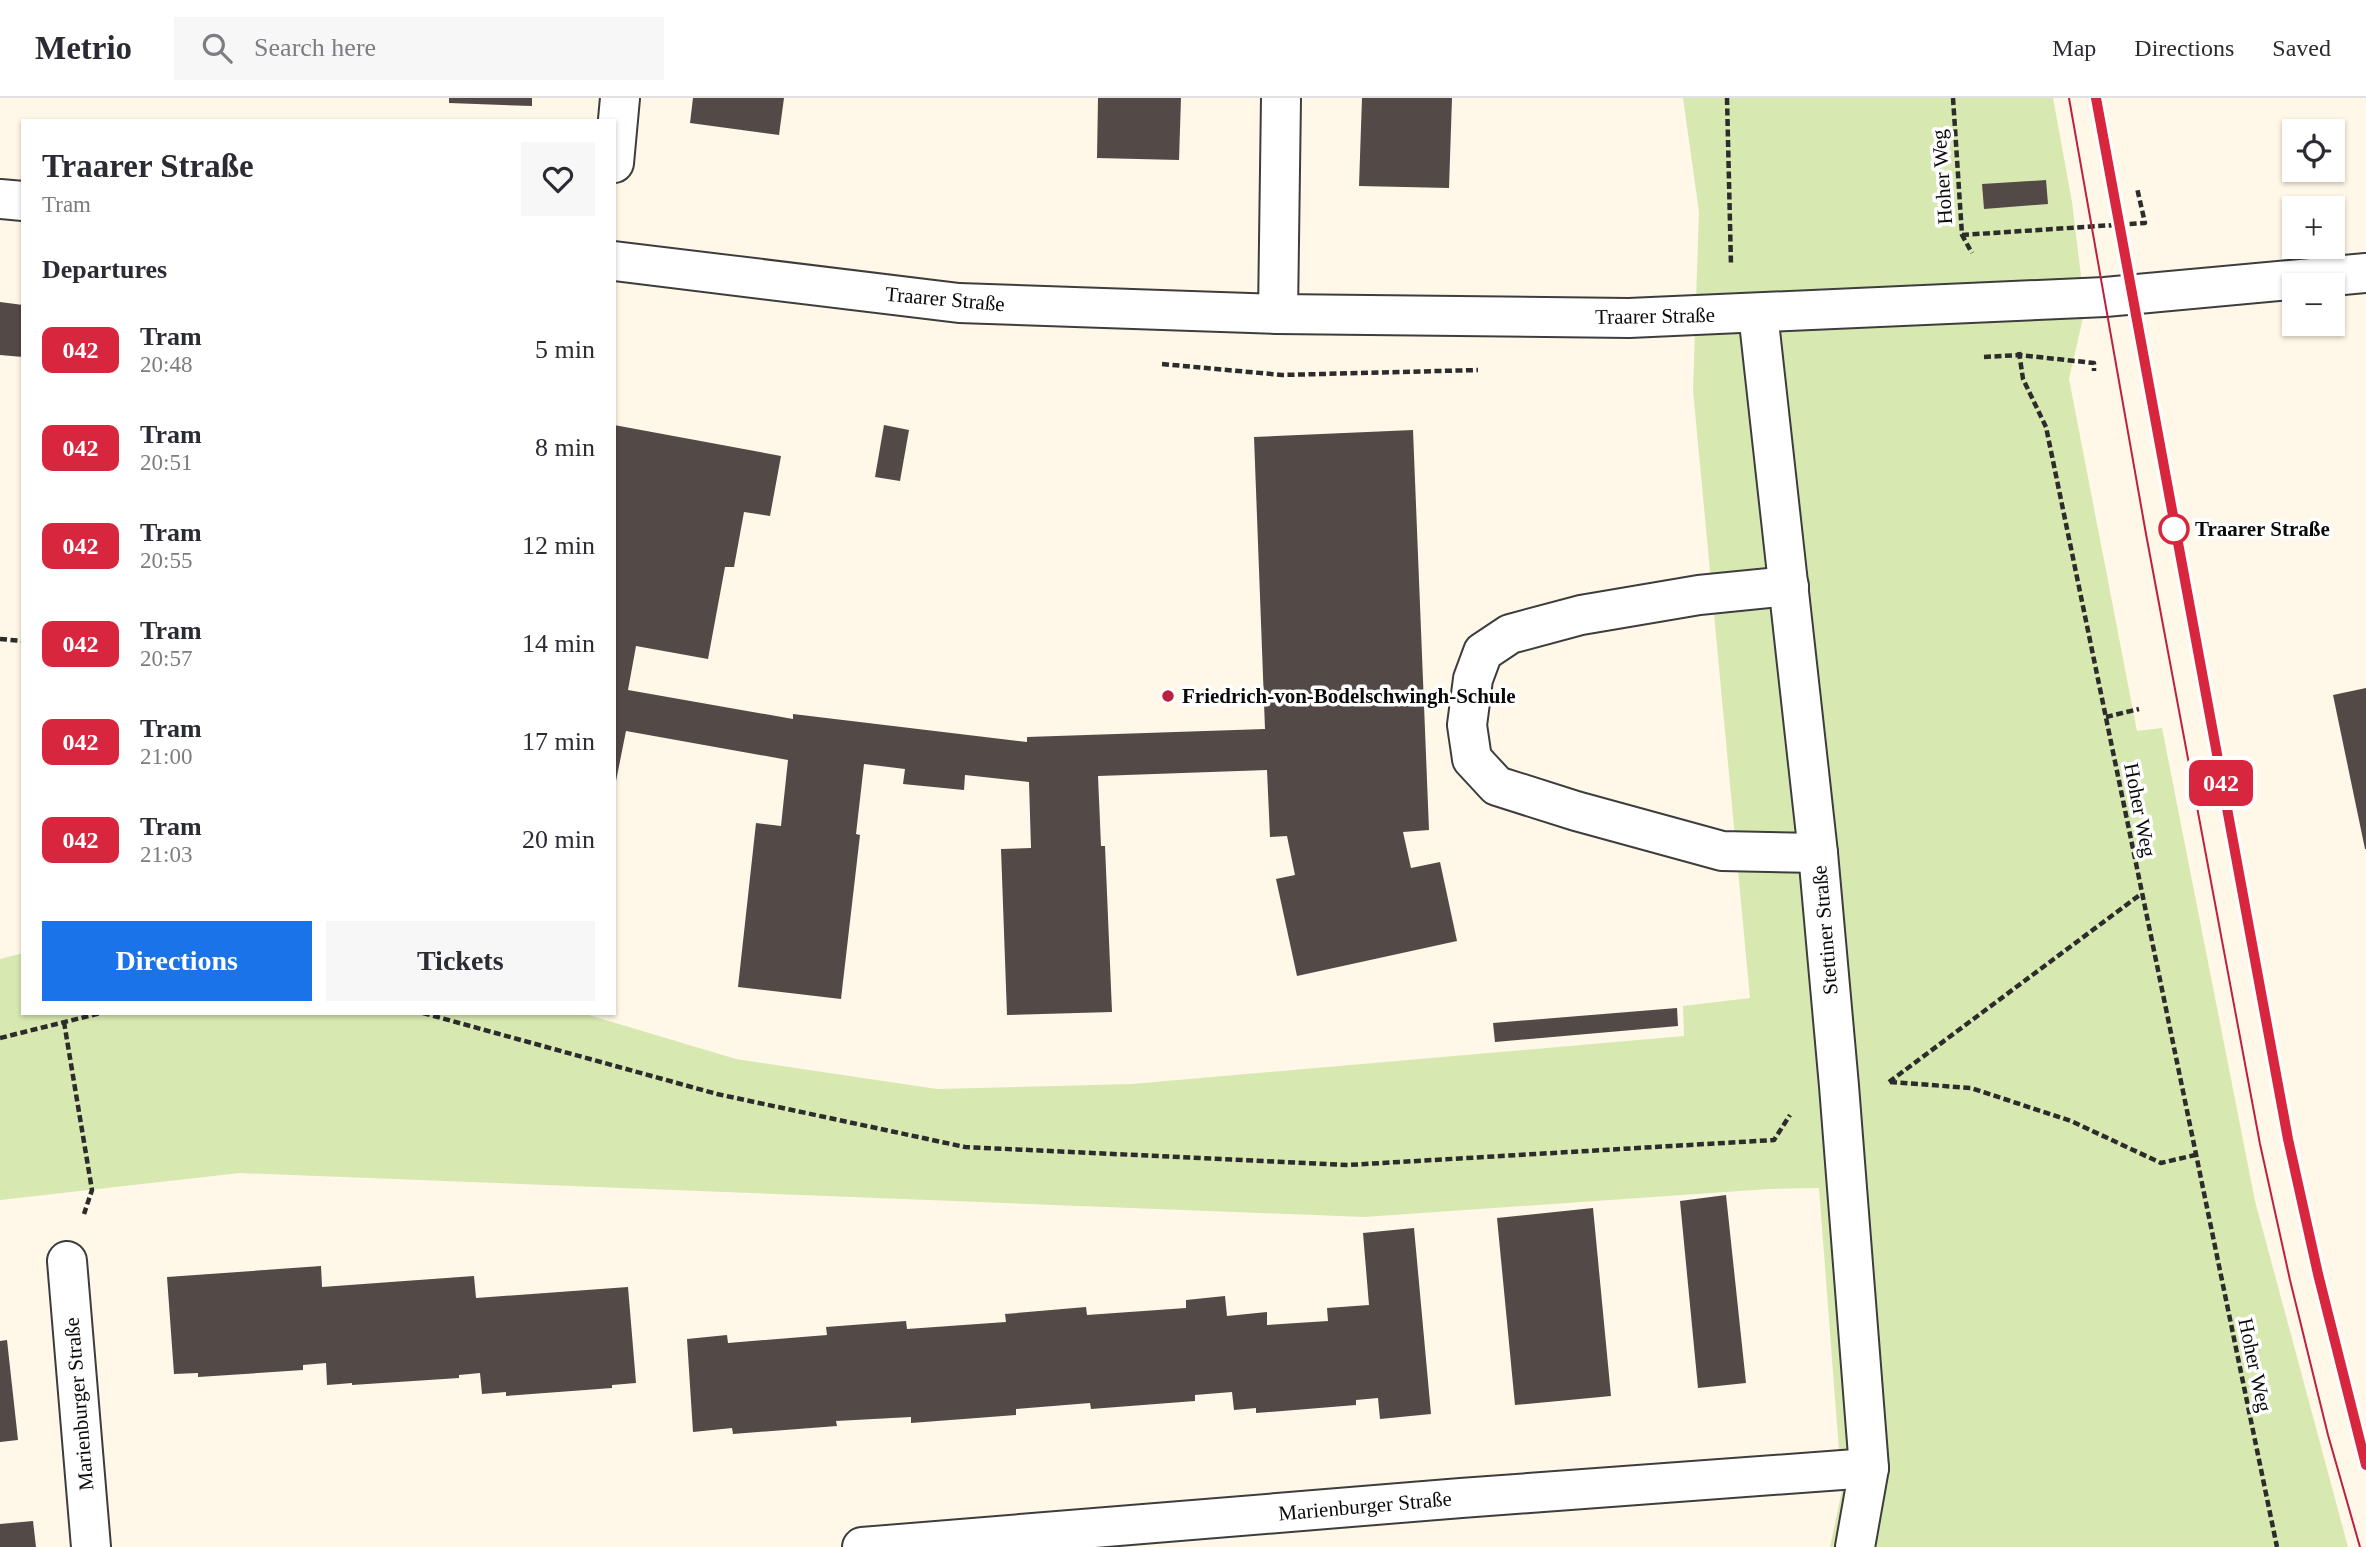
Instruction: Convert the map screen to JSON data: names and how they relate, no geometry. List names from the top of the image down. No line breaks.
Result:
{"streets":{"street":["Traarer Straße","Stettiner Straße","Marienburger Straße"],"path":["Hoher Weg"]},"crossings":[["Hoher Weg","Traarer Straße"],["Traarer Straße","Stettiner Straße"],["Stettiner Straße","Marienburger Straße"]],"places":["Traarer Straße","Friedrich-von-Bodelschwingh-Schule"],"lines":["tram line 042"],"page":{"header":"Metrio","search":"Search here","nav":["Map","Directions","Saved"],"on_map":"042","map_buttons":["+","−"],"heading":[["Traarer Straße","Tram"],"Departures"],"list":[{"mark":"042","name":"Tram","note":"20:48","value":"5 min"},{"mark":"042","name":"Tram","note":"20:51","value":"8 min"},{"mark":"042","name":"Tram","note":"20:55","value":"12 min"},{"mark":"042","name":"Tram","note":"20:57","value":"14 min"},{"mark":"042","name":"Tram","note":"21:00","value":"17 min"},{"mark":"042","name":"Tram","note":"21:03","value":"20 min"}],"buttons":["Directions","Tickets"]}}
